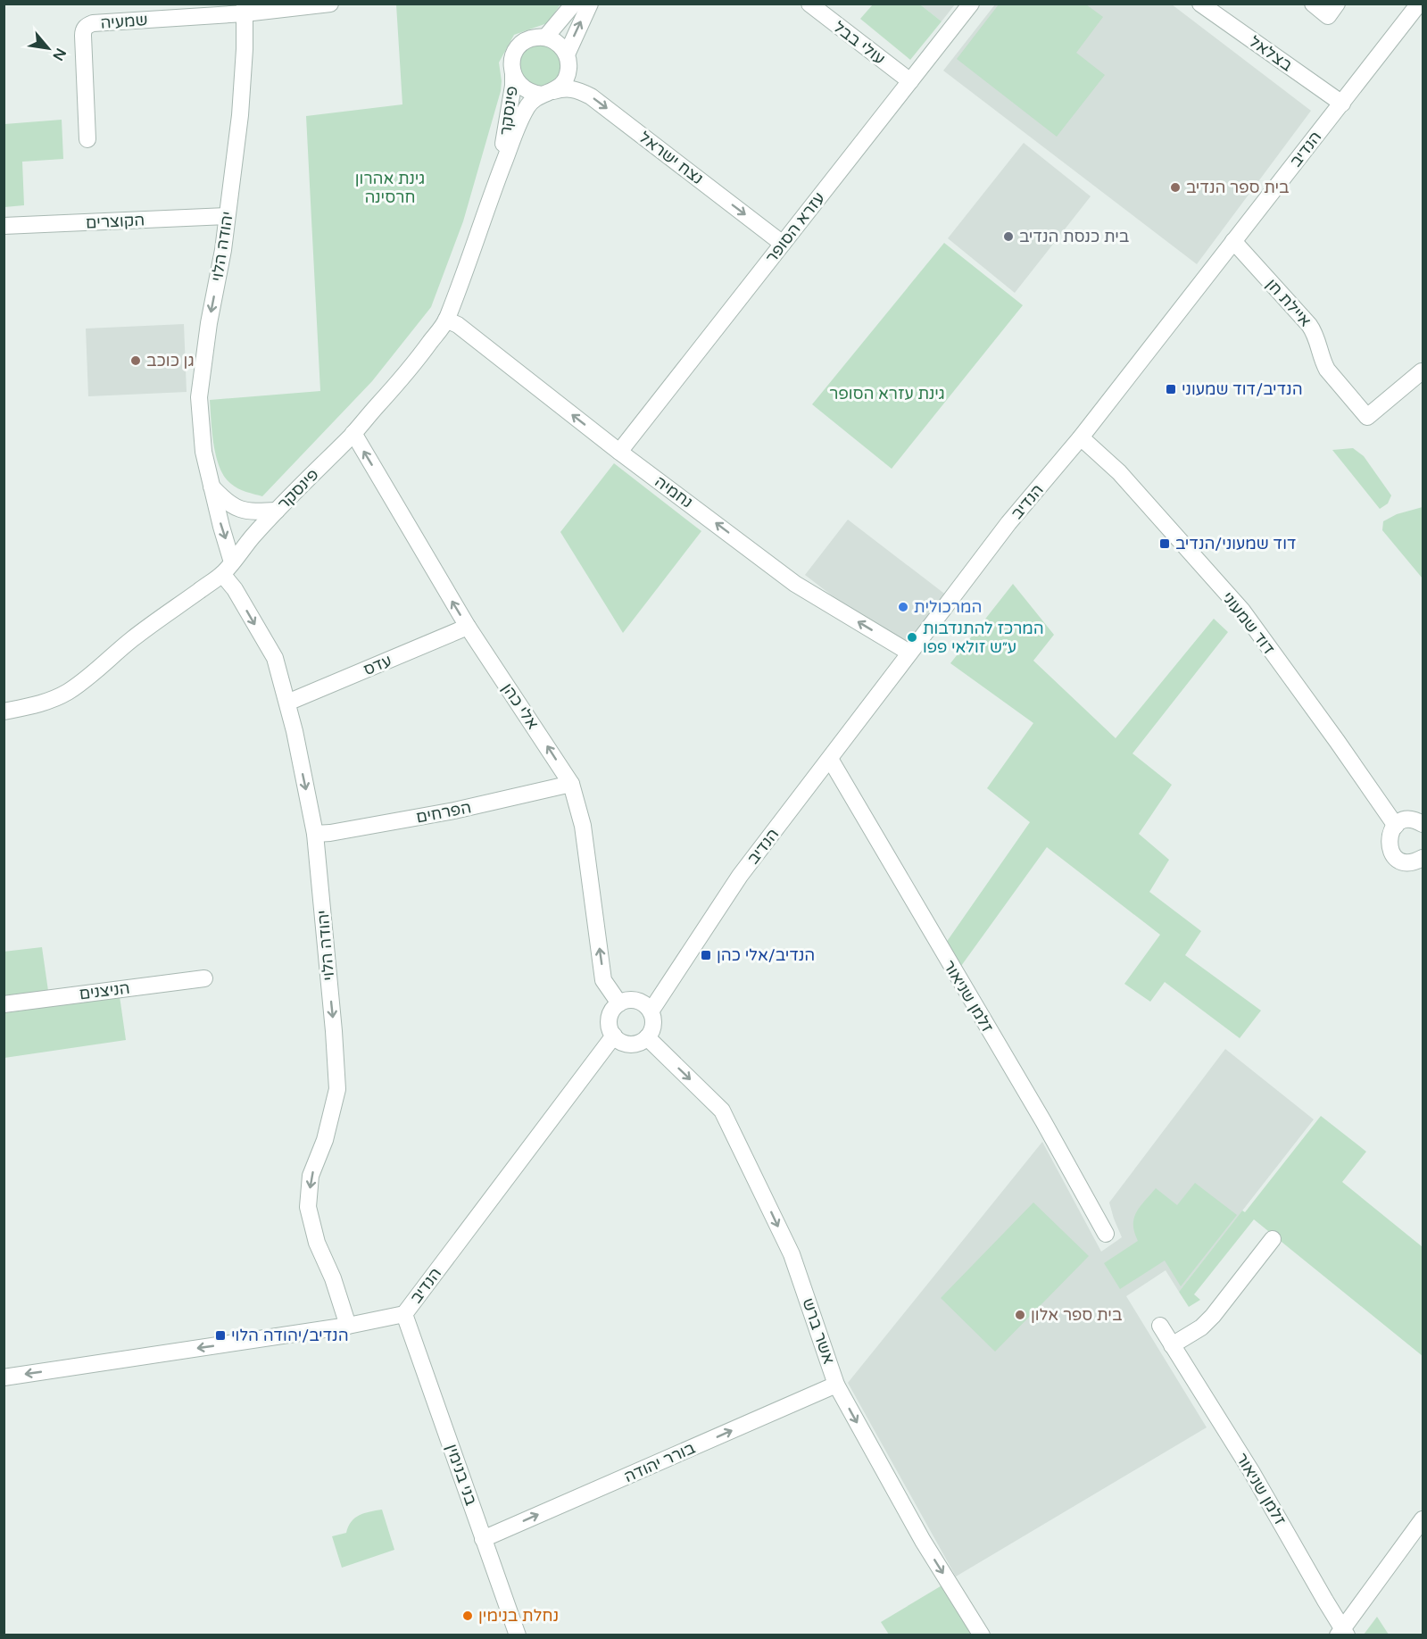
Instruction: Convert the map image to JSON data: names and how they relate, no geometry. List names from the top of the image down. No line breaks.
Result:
{"streets":{"street":["שמעיה","עולי בבל","בצלאל","פינסקר","הנדיב","נצח ישראל","הקוצרים","עזרא הסופר","יהודה הלוי","איילת חן","נחמיה","דוד שמעוני","עדס","אלי כהן","הפרחים","הניצנים","זלמן שניאור","אשר ברש","בורר יהודה","בני בנימין"]},"crossings":[["שמעיה","יהודה הלוי"],["עולי בבל","עזרא הסופר"],["בצלאל","הנדיב"],["פינסקר","נצח ישראל"],["פינסקר","יהודה הלוי"],["פינסקר","נחמיה"],["פינסקר","אלי כהן"],["הנדיב","יהודה הלוי"],["הנדיב","איילת חן"],["הנדיב","נחמיה"],["הנדיב","דוד שמעוני"],["הנדיב","אלי כהן"],["הנדיב","זלמן שניאור"],["הנדיב","אשר ברש"],["הנדיב","בני בנימין"],["נצח ישראל","עזרא הסופר"],["הקוצרים","יהודה הלוי"],["עזרא הסופר","נחמיה"],["יהודה הלוי","עדס"],["יהודה הלוי","הפרחים"],["עדס","אלי כהן"],["אלי כהן","הפרחים"],["אלי כהן","אשר ברש"],["אשר ברש","בורר יהודה"],["בורר יהודה","בני בנימין"]],"one_way":["נצח ישראל","יהודה הלוי","נחמיה","אלי כהן","אשר ברש","בורר יהודה"],"parks":["גינת אהרון חרסינה","גינת עזרא הסופר"],"places":{"other":["בית ספר הנדיב","בית כנסת הנדיב","גן כוכב","המרכולית","המרכז להתנדבות ע״ש זולאי פפו","בית ספר אלון","נחלת בנימין"],"transit":["הנדיב/דוד שמעוני","דוד שמעוני/הנדיב","הנדיב/אלי כהן","הנדיב/יהודה הלוי"]},"north":"bottom right"}
